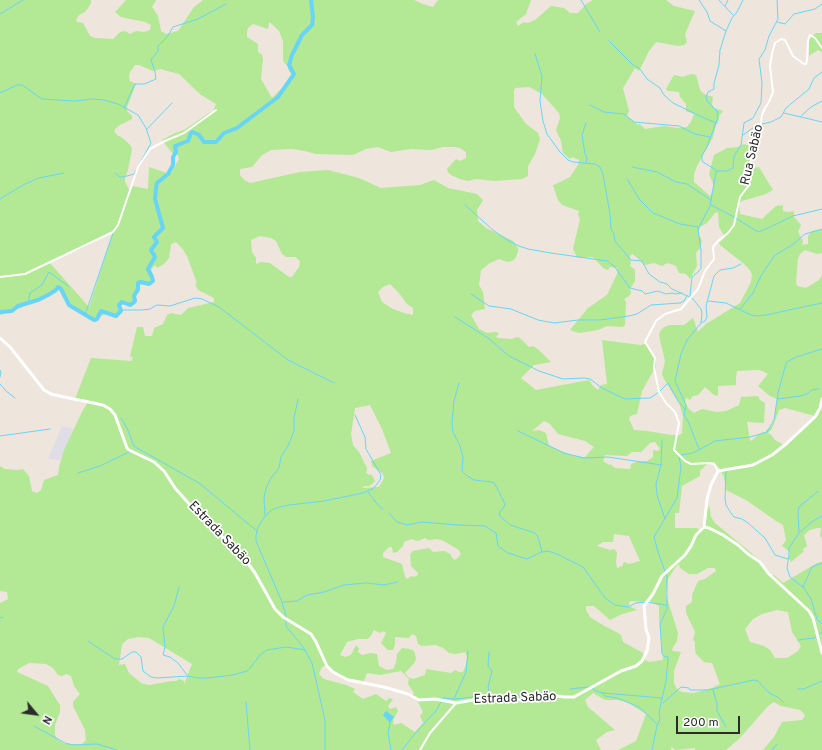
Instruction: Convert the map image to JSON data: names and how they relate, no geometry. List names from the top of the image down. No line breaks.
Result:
{"streets":{"street":["Rua Sabäo","Estrada Sabäo"]},"scale_bar":"200 m","north":"bottom right"}
